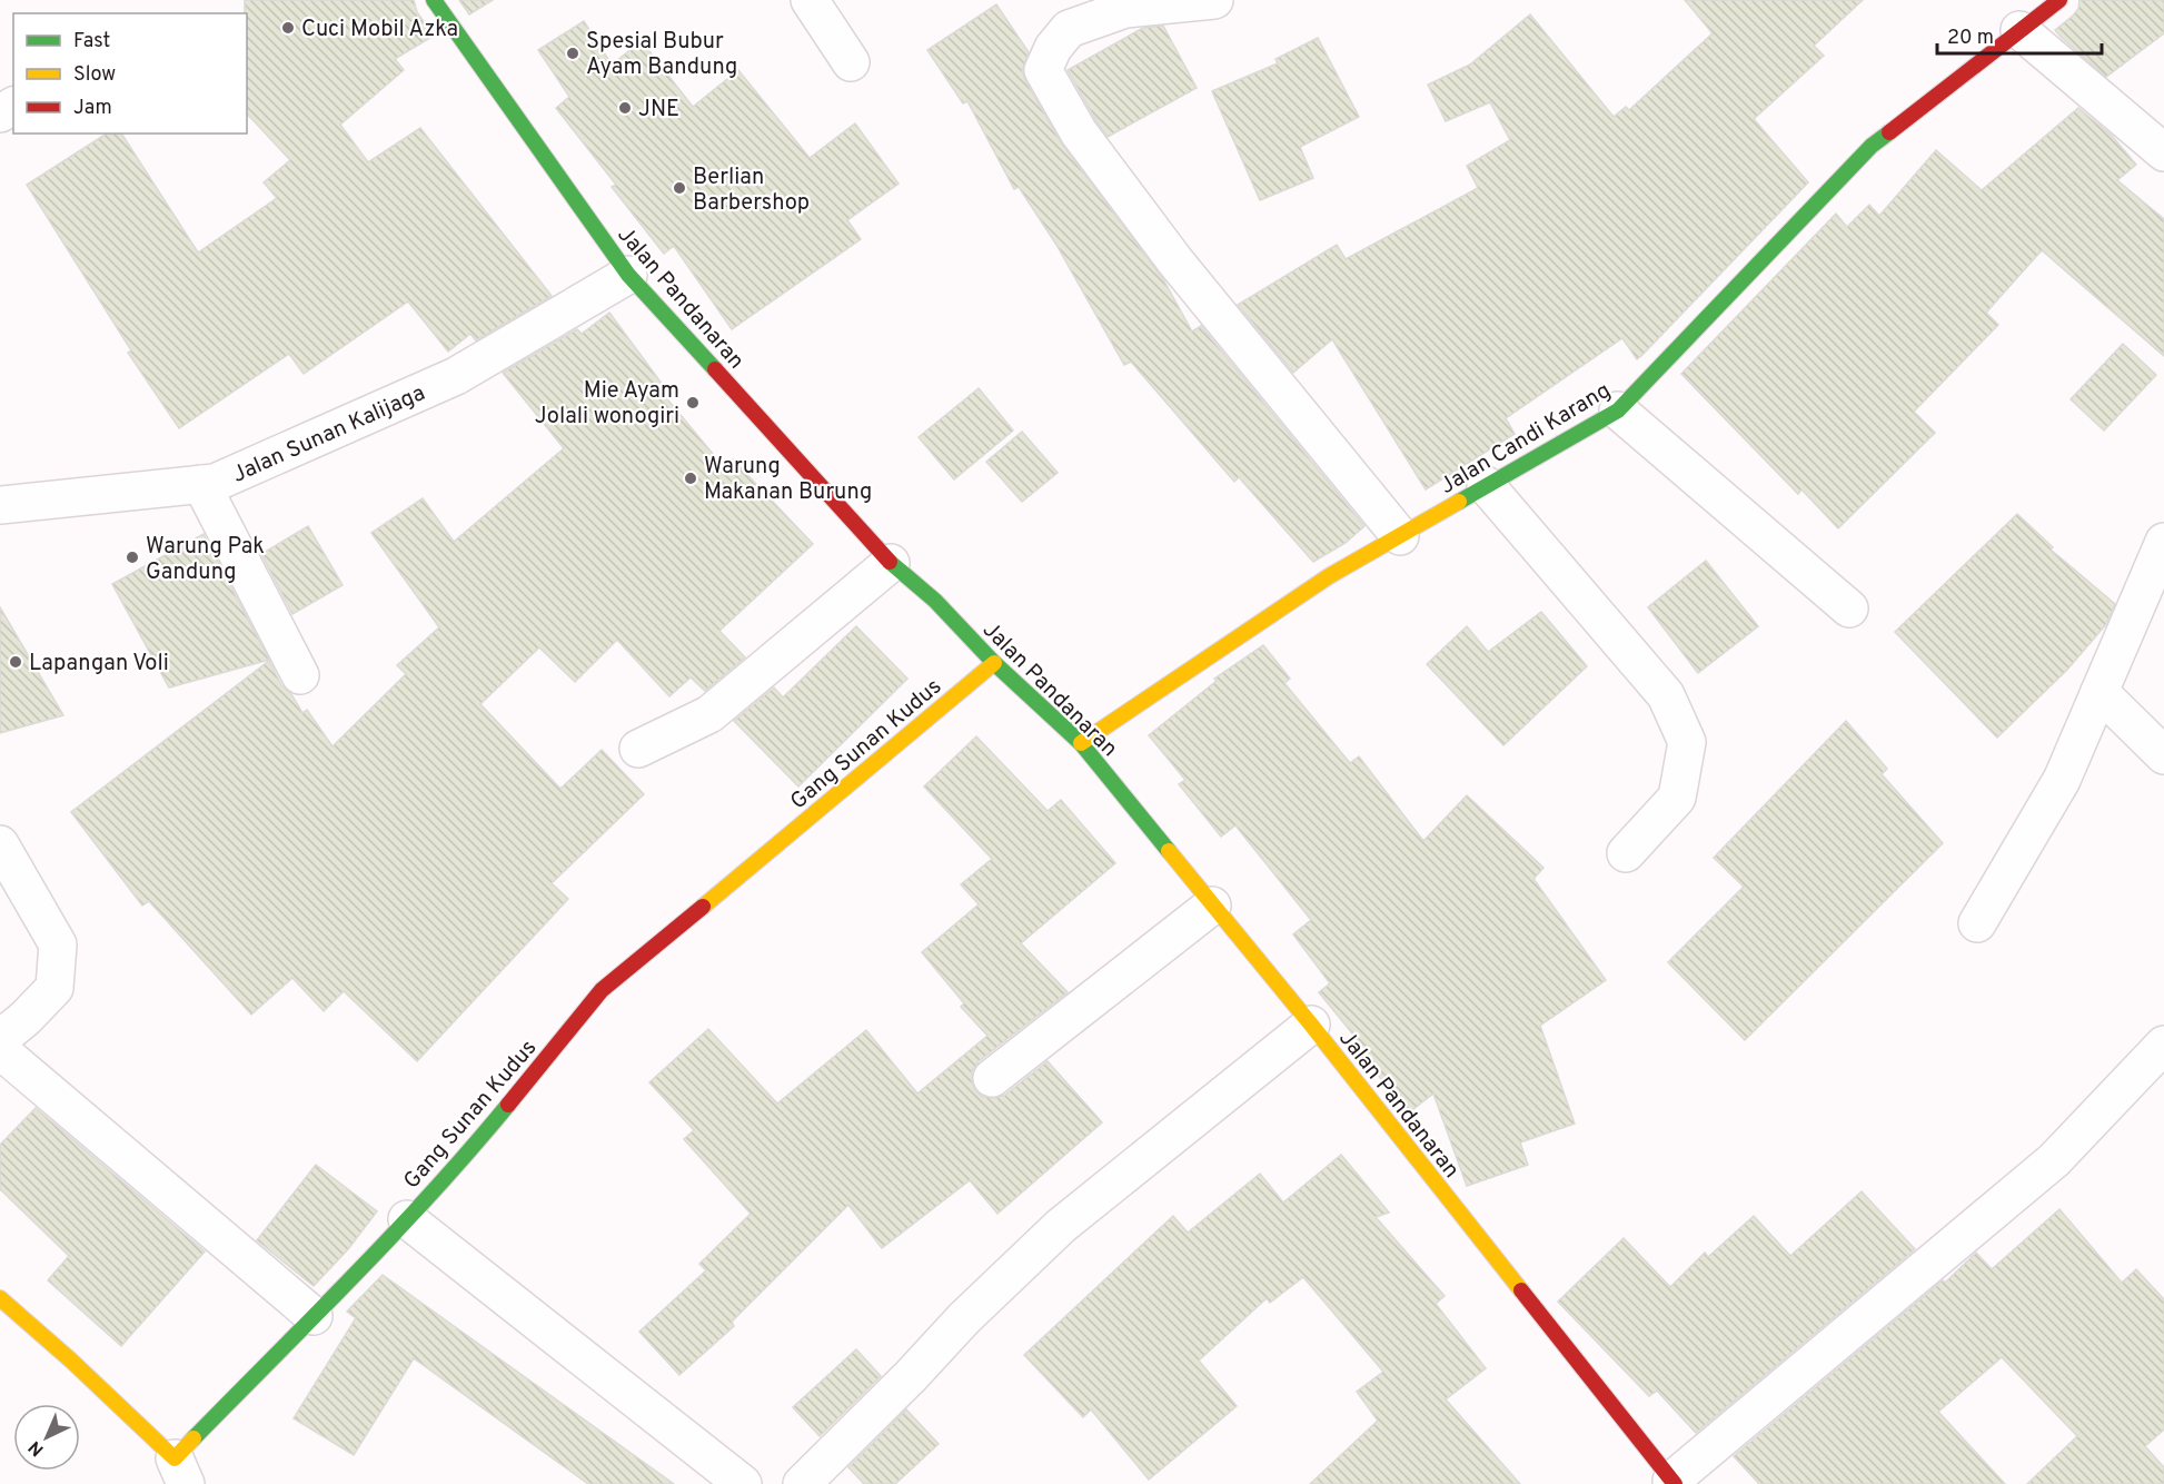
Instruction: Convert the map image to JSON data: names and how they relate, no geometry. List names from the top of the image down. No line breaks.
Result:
{"streets":{"street":["Jalan Pandanaran","Jalan Sunan Kalijaga","Jalan Candi Karang","Gang Sunan Kudus"]},"crossings":[["Jalan Pandanaran","Jalan Sunan Kalijaga"],["Jalan Pandanaran","Jalan Candi Karang"],["Jalan Pandanaran","Gang Sunan Kudus"]],"places":["Cuci Mobil Azka","Spesial Bubur Ayam Bandung","JNE","Berlian Barbershop","Mie Ayam Jolali wonogiri","Warung Makanan Burung","Warung Pak Gandung","Lapangan Voli"],"legend":["Fast","Slow","Jam"],"scale_bar":"20 m","north":"bottom left"}
